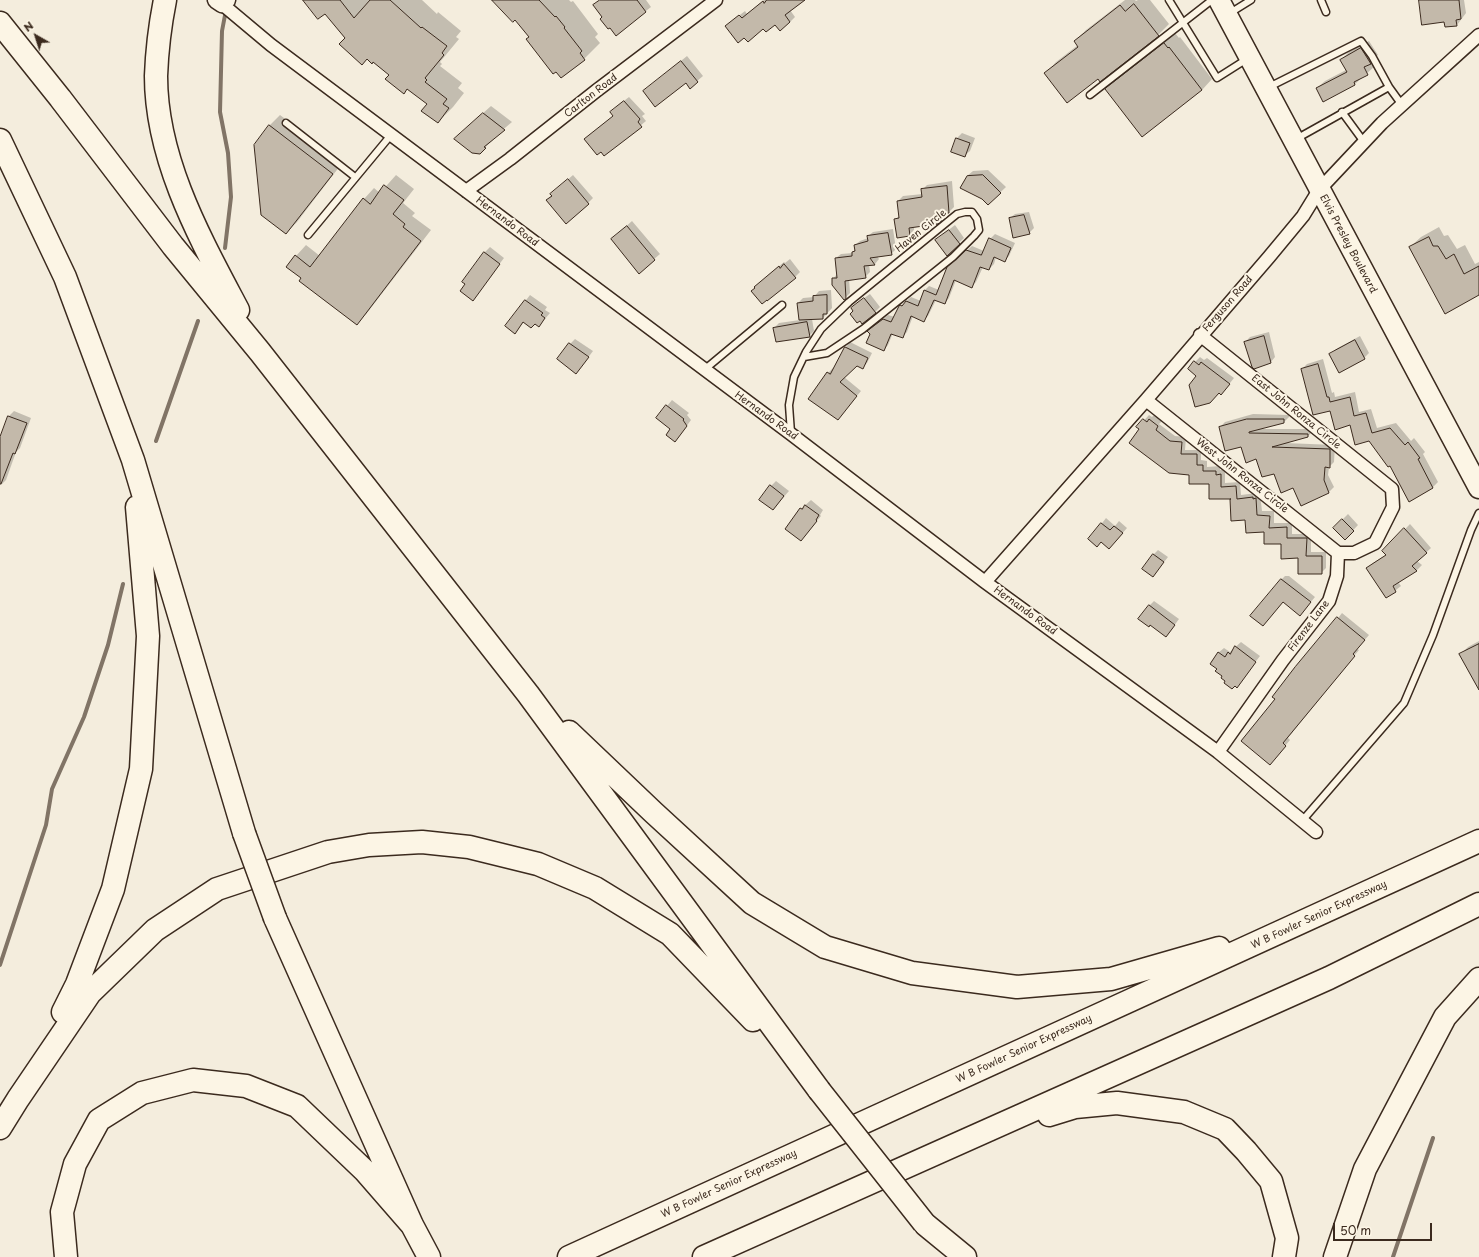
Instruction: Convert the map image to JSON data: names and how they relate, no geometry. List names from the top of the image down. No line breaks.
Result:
{"streets":{"highway":["W B Fowler Senior Expressway"],"main road":["Elvis Presley Boulevard"],"street":["Carlton Road","Hernando Road","Ferguson Road","East John Ronza Circle","West John Ronza Circle","Firenze Lane"],"lane":["Haven Circle"]},"crossings":[["Carlton Road","Hernando Road"],["Hernando Road","Haven Circle"],["Hernando Road","Ferguson Road"],["Hernando Road","Firenze Lane"],["Elvis Presley Boulevard","Ferguson Road"],["Ferguson Road","East John Ronza Circle"],["Ferguson Road","West John Ronza Circle"],["East John Ronza Circle","West John Ronza Circle"],["East John Ronza Circle","Firenze Lane"],["West John Ronza Circle","Firenze Lane"]],"scale_bar":"50 m","north":"top left"}
